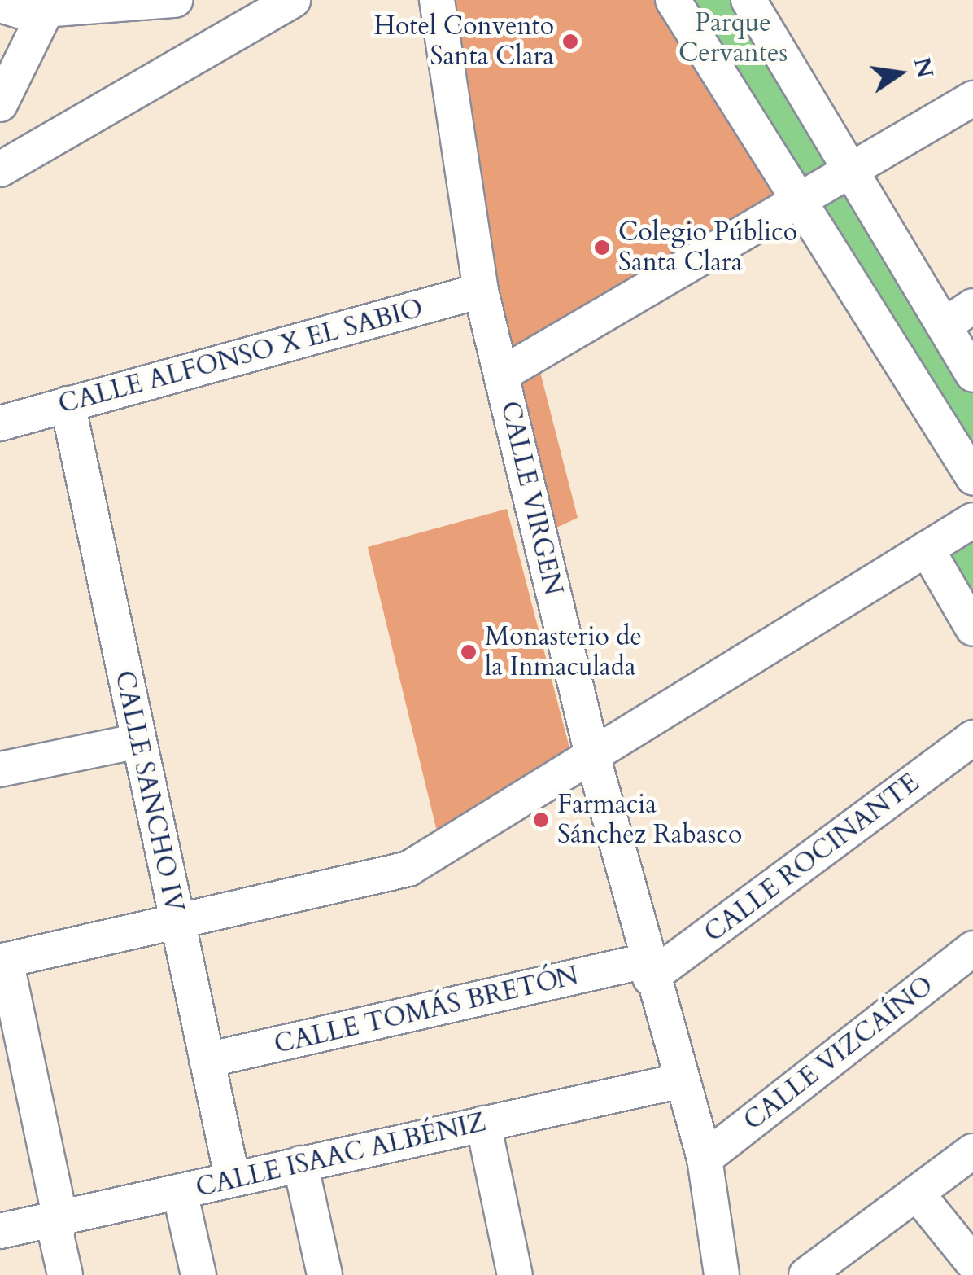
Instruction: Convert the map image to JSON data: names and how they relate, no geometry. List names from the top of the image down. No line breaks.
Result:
{"streets":{"street":["CALLE ALFONSO X EL SABIO","CALLE VIRGEN","CALLE SANCHO IV","CALLE ROCINANTE","CALLE TOMÁS BRETÓN","CALLE VIZCAÍNO","CALLE ISAAC ALBÉNIZ"]},"crossings":[["CALLE ALFONSO X EL SABIO","CALLE VIRGEN"],["CALLE ALFONSO X EL SABIO","CALLE SANCHO IV"],["CALLE VIRGEN","CALLE ROCINANTE"],["CALLE VIRGEN","CALLE TOMÁS BRETÓN"],["CALLE VIRGEN","CALLE VIZCAÍNO"],["CALLE VIRGEN","CALLE ISAAC ALBÉNIZ"],["CALLE SANCHO IV","CALLE TOMÁS BRETÓN"],["CALLE SANCHO IV","CALLE ISAAC ALBÉNIZ"],["CALLE ROCINANTE","CALLE TOMÁS BRETÓN"]],"parks":["Parque Cervantes"],"places":["Hotel Convento Santa Clara","Colegio Público Santa Clara","Monasterio de la Inmaculada","Farmacia Sánchez Rabasco"],"north":"right"}
